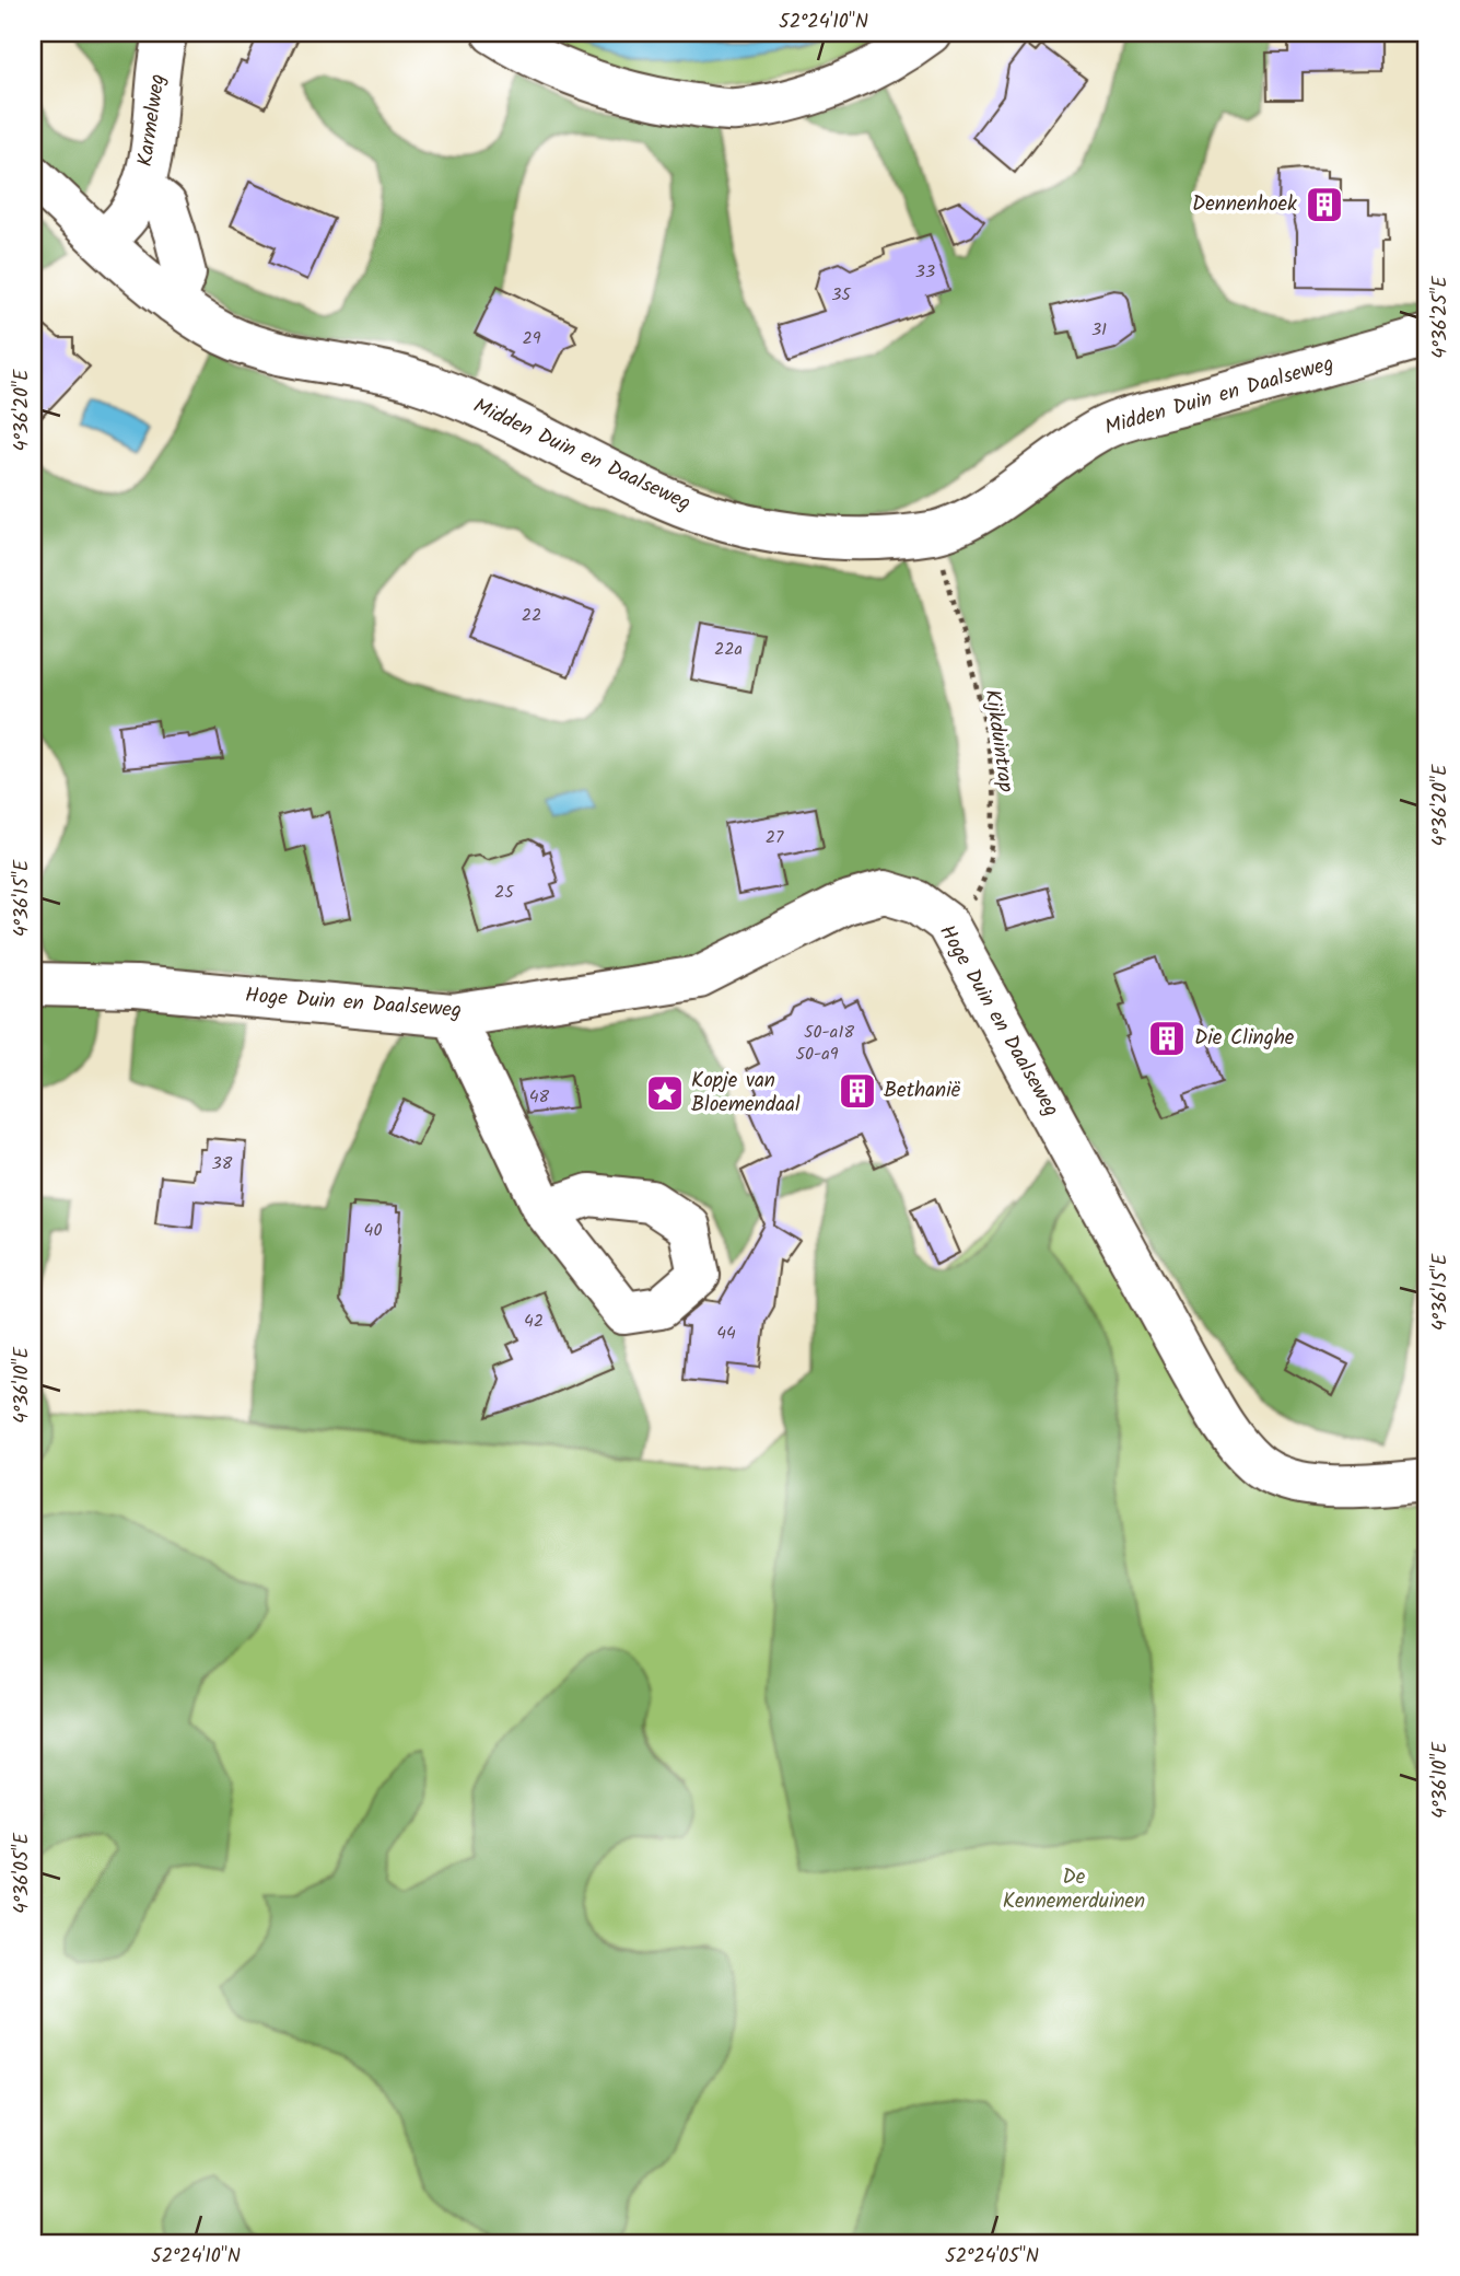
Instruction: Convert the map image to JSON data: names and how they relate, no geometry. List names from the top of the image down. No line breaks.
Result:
{"streets":{"street":["Karmelweg","Midden Duin en Daalseweg","Hoge Duin en Daalseweg"],"path":["Kijkduintrap"]},"crossings":[["Karmelweg","Midden Duin en Daalseweg"],["Kijkduintrap","Hoge Duin en Daalseweg"]],"parks":["De Kennemerduinen"],"places":{"building":["Dennenhoek","Die Clinghe","Bethanië"],"place":["Kopje van Bloemendaal"]},"house_numbers":["33","35","31","29","22","22a","27","25","50-a18","50-a9","48","38","40","42","44"],"coordinates":["52°24'10\"N","4°36'25\"E","4°36'20\"E","4°36'15\"E","4°36'10\"E","4°36'05\"E","52°24'05\"N"]}
